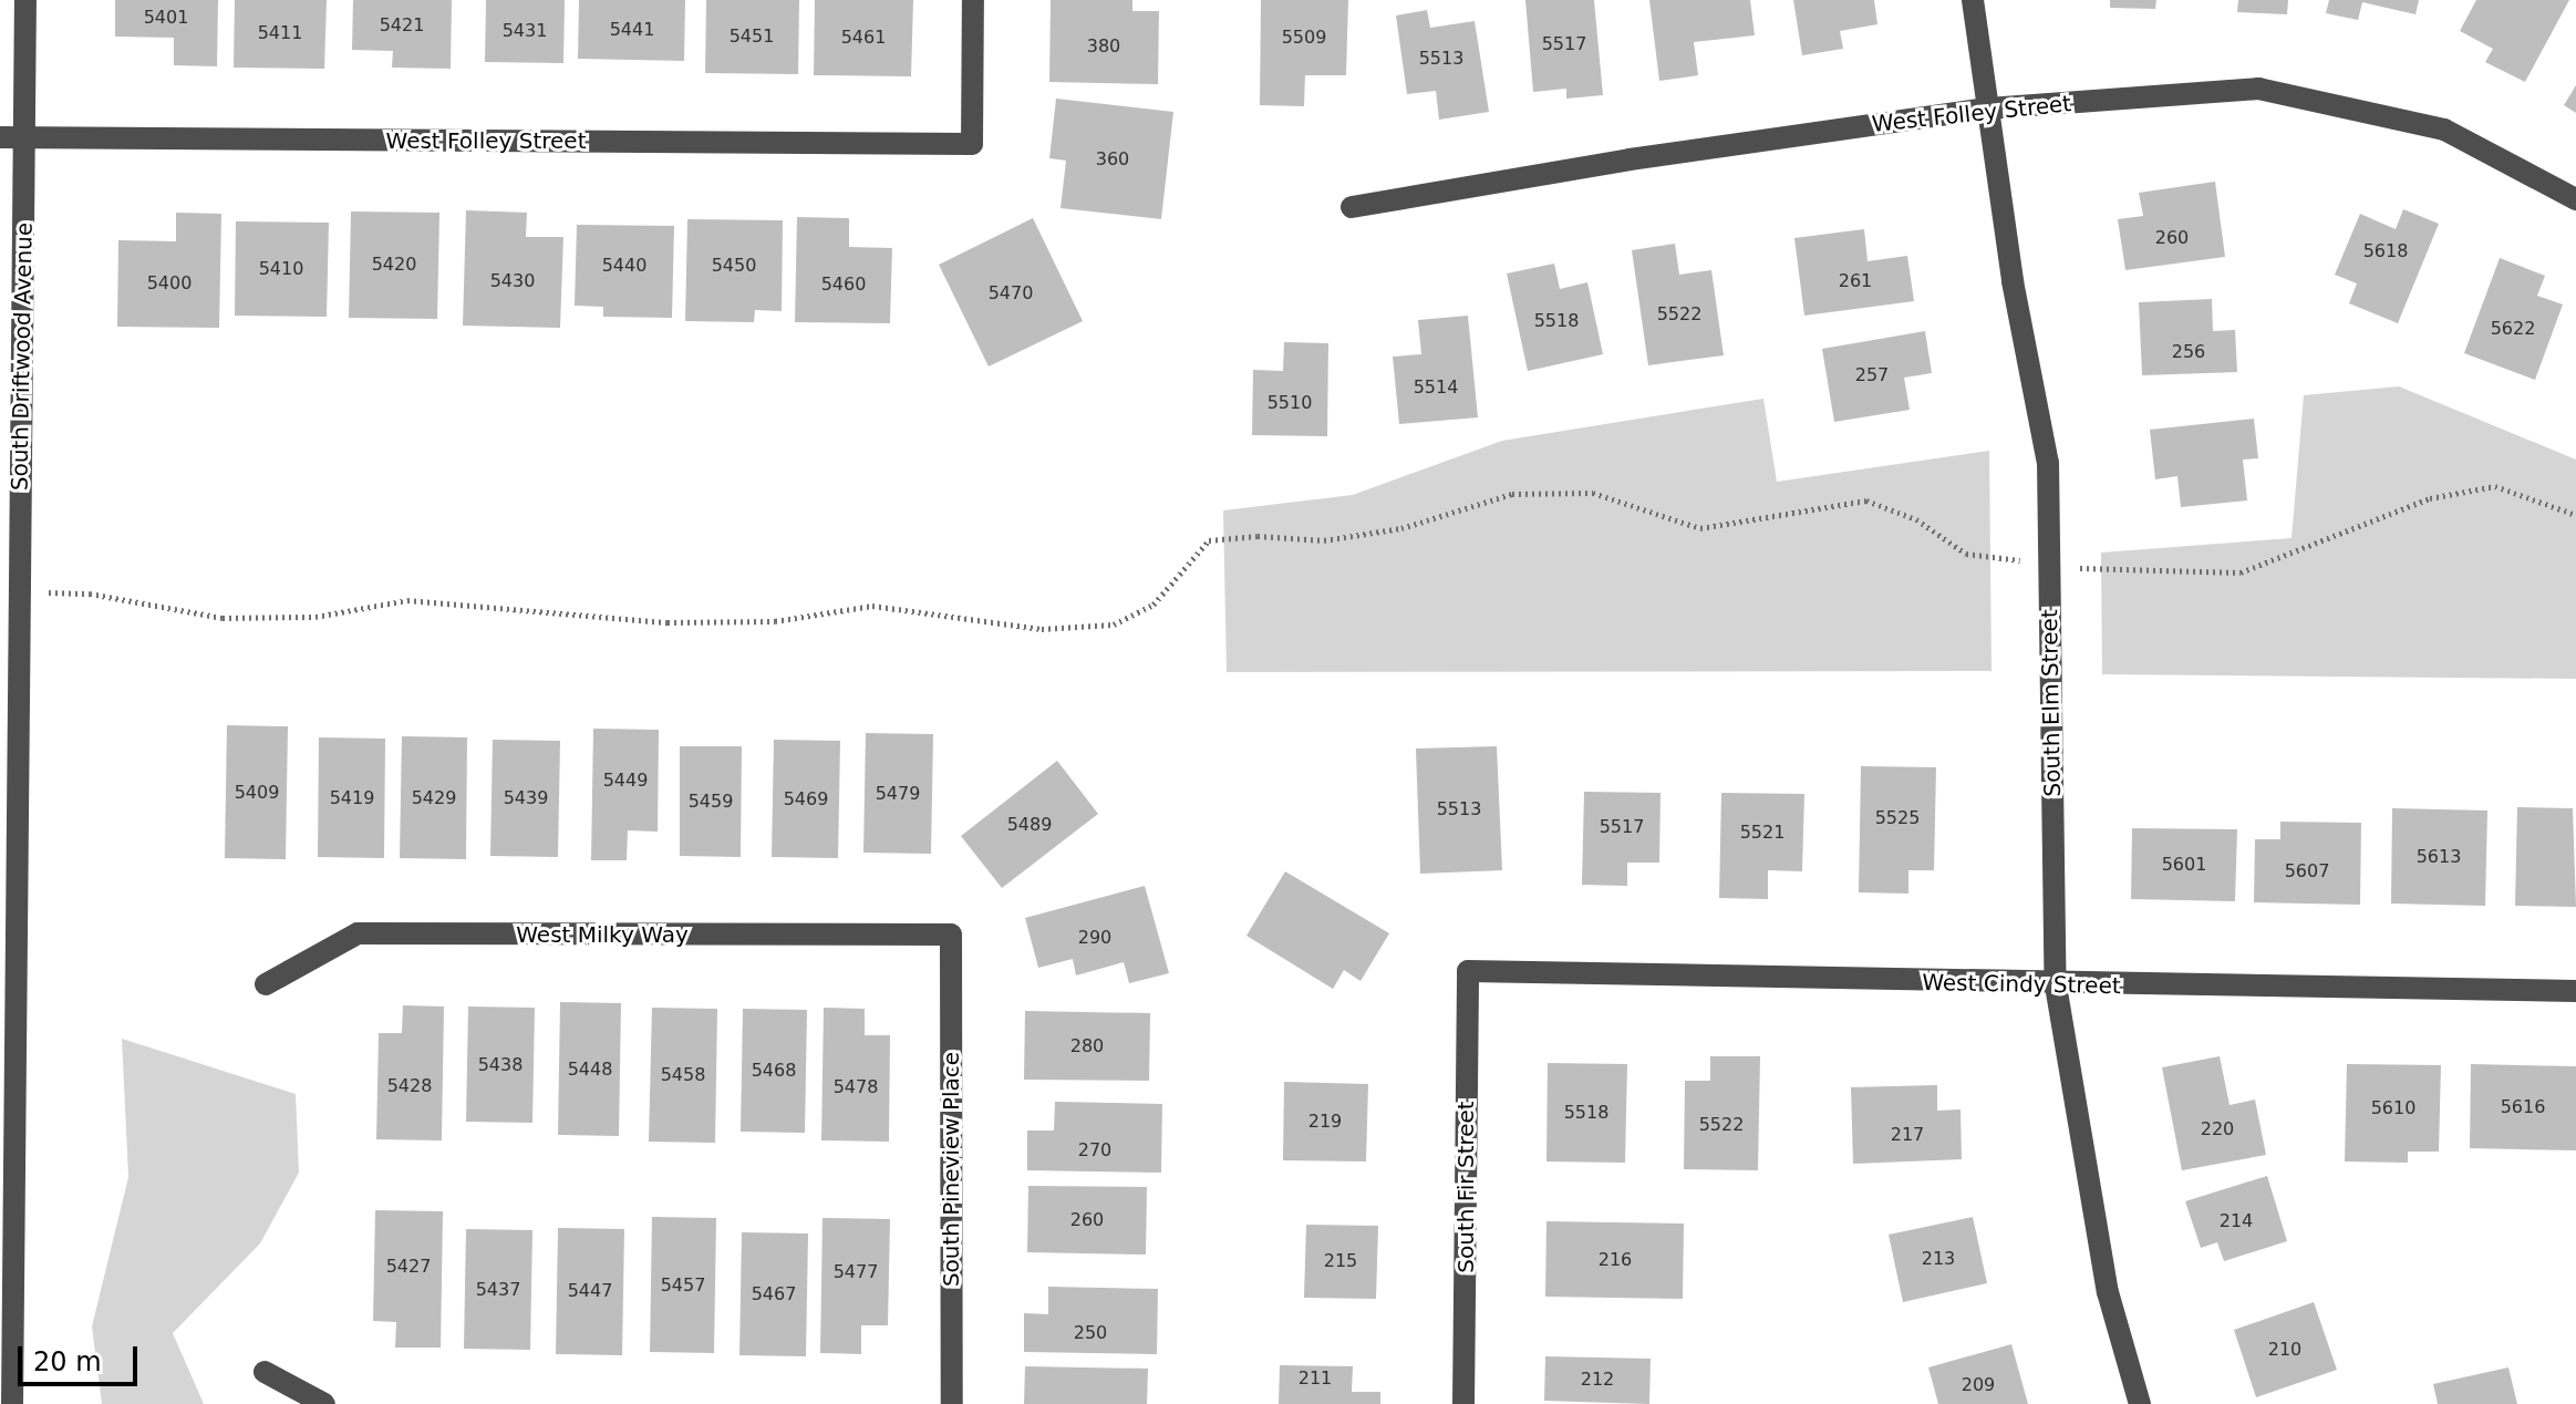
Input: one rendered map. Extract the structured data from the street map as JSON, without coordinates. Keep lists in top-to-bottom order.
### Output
{
  "streets": {
    "street": [
      "West Folley Street",
      "South Driftwood Avenue",
      "South Elm Street",
      "West Milky Way",
      "West Cindy Street",
      "South Pineview Place",
      "South Fir Street"
    ]
  },
  "crossings": [
    ["West Folley Street", "South Driftwood Avenue"],
    ["West Folley Street", "South Elm Street"],
    ["South Elm Street", "West Cindy Street"],
    ["West Milky Way", "South Pineview Place"],
    ["West Cindy Street", "South Fir Street"]
  ],
  "house_numbers": [
    "5401",
    "5421",
    "5441",
    "5431",
    "5411",
    "5451",
    "5461",
    "5509",
    "5517",
    "380",
    "5513",
    "360",
    "260",
    "5618",
    "5420",
    "5440",
    "5450",
    "5410",
    "5430",
    "261",
    "5400",
    "5460",
    "5470",
    "5522",
    "5518",
    "5622",
    "256",
    "257",
    "5514",
    "5510",
    "5449",
    "5409",
    "5479",
    "5419",
    "5429",
    "5439",
    "5469",
    "5459",
    "5513",
    "5525",
    "5489",
    "5517",
    "5521",
    "5613",
    "5601",
    "5607",
    "290",
    "280",
    "5438",
    "5448",
    "5468",
    "5458",
    "5428",
    "5478",
    "5616",
    "5610",
    "5518",
    "219",
    "5522",
    "220",
    "217",
    "270",
    "260",
    "214",
    "213",
    "216",
    "215",
    "5427",
    "5477",
    "5457",
    "5437",
    "5447",
    "5467",
    "250",
    "210",
    "211",
    "212",
    "209"
  ],
  "scale_bar": "20 m"
}
